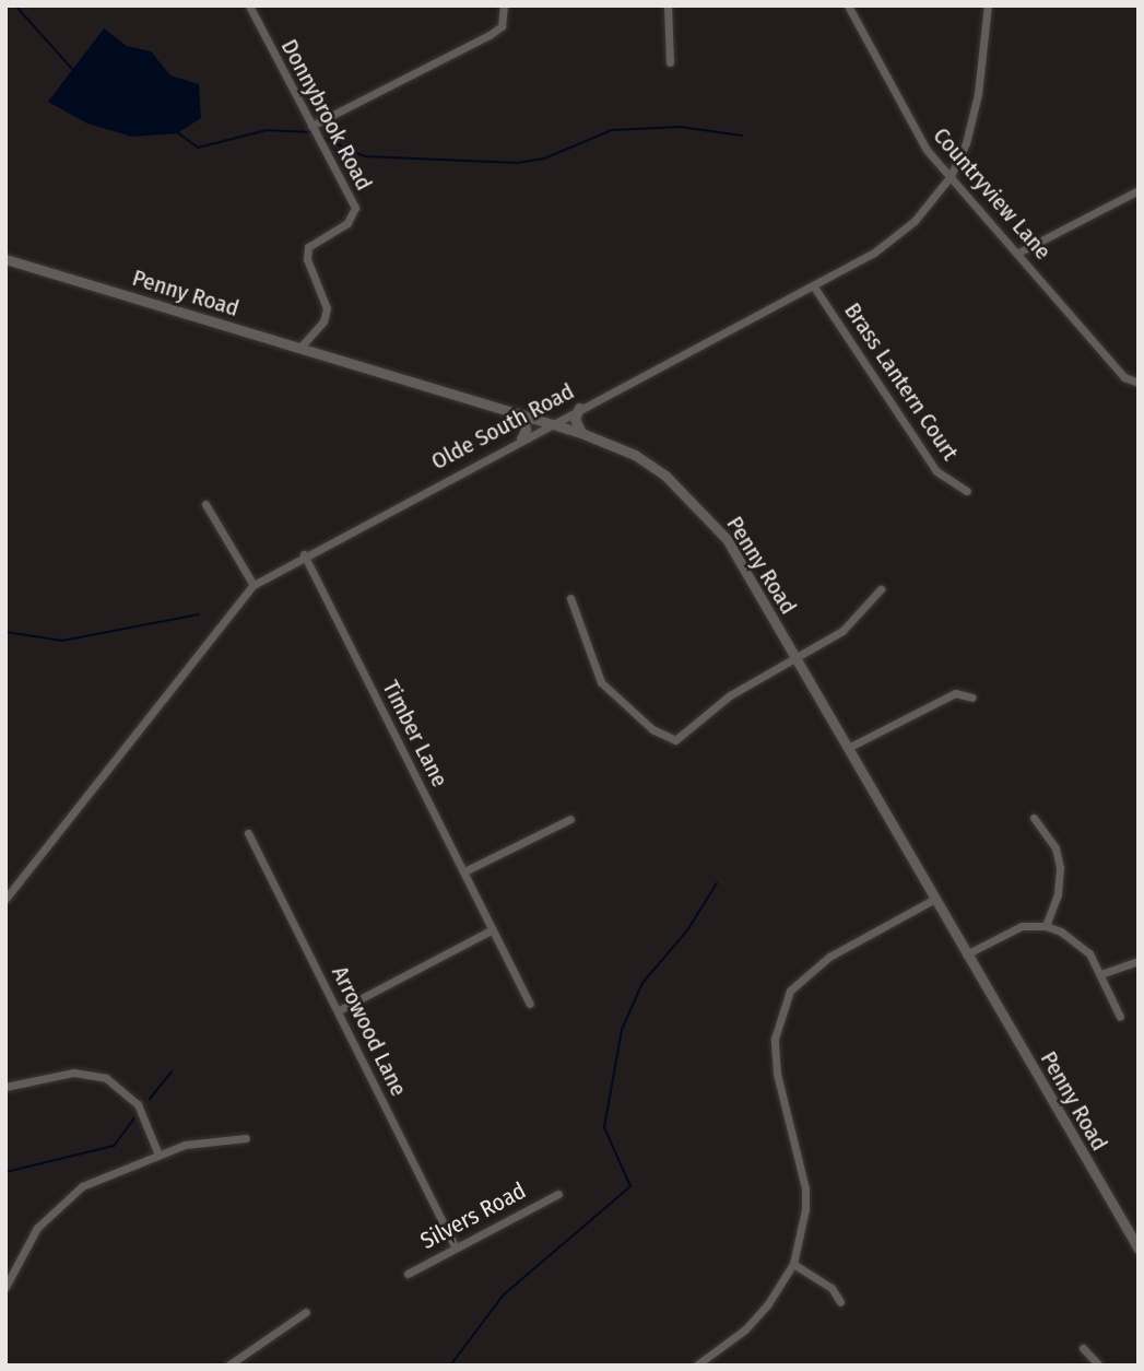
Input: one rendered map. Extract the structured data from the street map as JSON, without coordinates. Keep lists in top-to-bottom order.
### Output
{
  "streets": {
    "street": [
      "Donnybrook Road",
      "Countryview Lane",
      "Penny Road",
      "Brass Lantern Court",
      "Olde South Road",
      "Timber Lane",
      "Arrowood Lane",
      "Silvers Road"
    ]
  },
  "crossings": [
    ["Donnybrook Road", "Penny Road"],
    ["Countryview Lane", "Olde South Road"],
    ["Penny Road", "Olde South Road"],
    ["Brass Lantern Court", "Olde South Road"],
    ["Olde South Road", "Timber Lane"],
    ["Arrowood Lane", "Silvers Road"]
  ]
}
